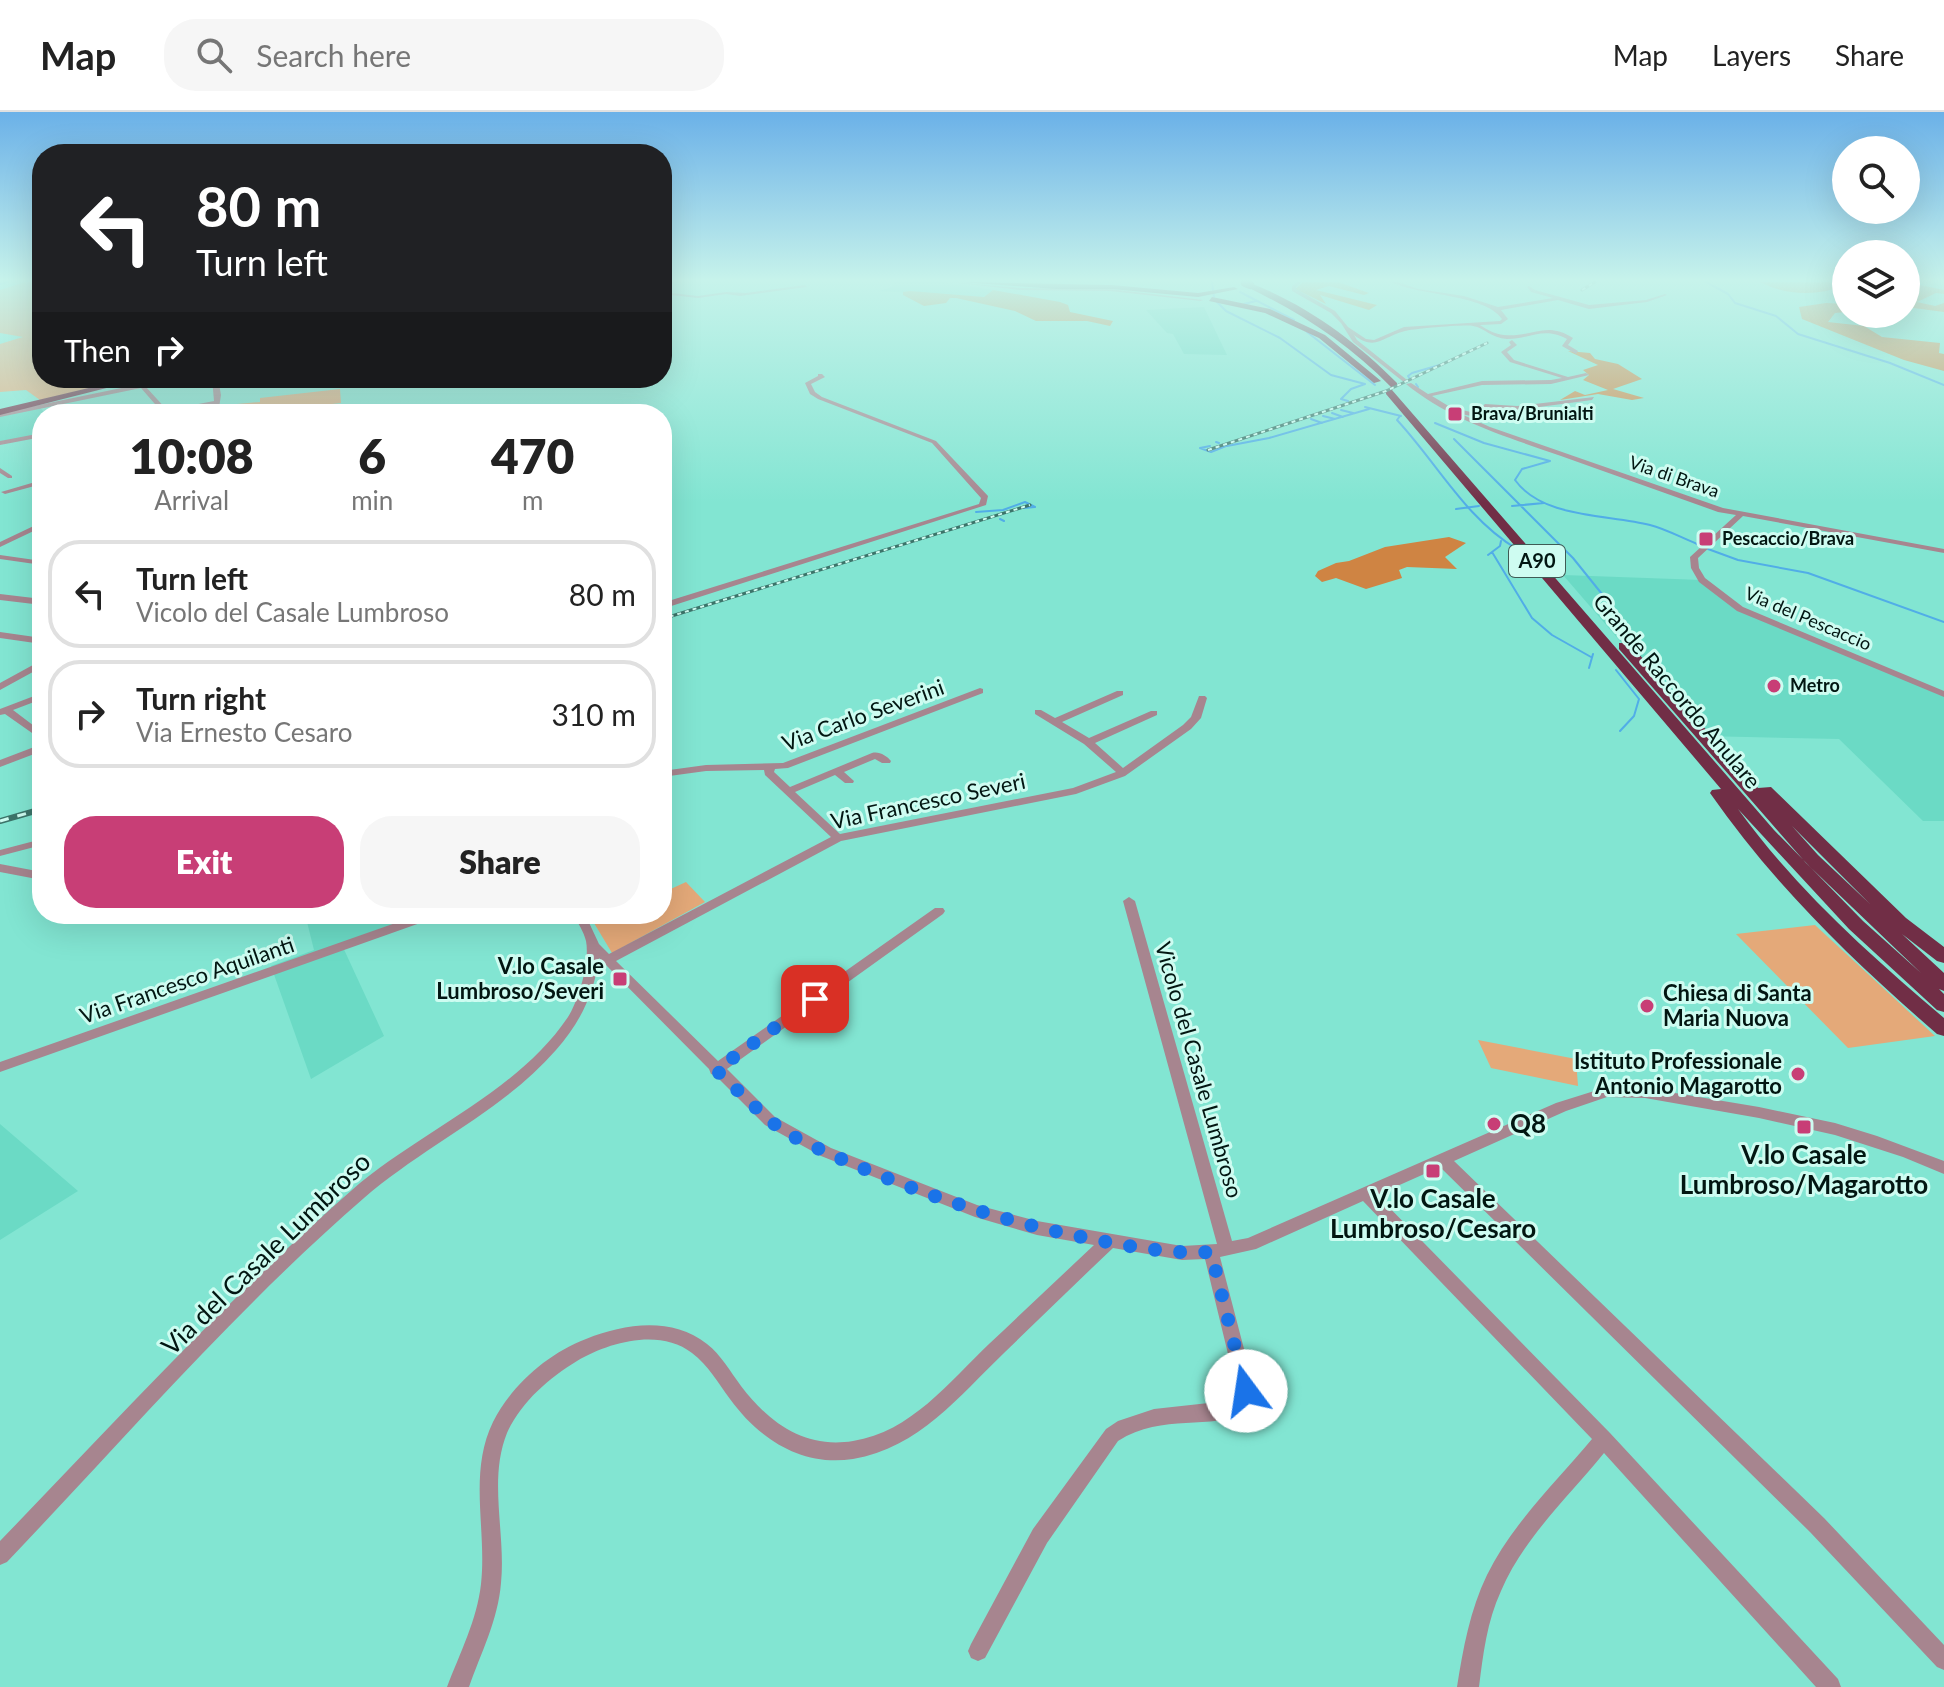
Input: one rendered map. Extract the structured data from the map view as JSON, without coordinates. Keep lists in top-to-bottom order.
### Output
{
  "streets": {
    "highway": ["A90", "Grande Raccordo Anulare"],
    "street": [
      "Via di Brava",
      "Via del Pescaccio",
      "Via Carlo Severini",
      "Via Francesco Severi",
      "Via Francesco Aquilanti",
      "Vicolo del Casale Lumbroso",
      "Via del Casale Lumbroso"
    ]
  },
  "crossings": [
    ["Via di Brava", "Via del Pescaccio"],
    ["Via di Brava", "Grande Raccordo Anulare"]
  ],
  "places": {
    "transit": [
      "Brava/Brunialti",
      "Pescaccio/Brava",
      "V.lo Casale Lumbroso/Severi",
      "V.lo Casale Lumbroso/Magarotto",
      "V.lo Casale Lumbroso/Cesaro"
    ],
    "other": [
      "Metro",
      "Chiesa di Santa Maria Nuova",
      "Istituto Professionale Antonio Magarotto",
      "Q8"
    ]
  },
  "page": {
    "header": "Map",
    "search": "Search here",
    "nav": ["Map", "Layers", "Share"],
    "turn": ["80 m", "Turn left"],
    "then": "Then",
    "eta": [
      "10:08",
      "Arrival",
      "6",
      "min",
      "470",
      "m"
    ],
    "list": [
      {
        "name": "Turn left",
        "note": "Vicolo del Casale Lumbroso",
        "value": "80 m"
      },
      {
        "name": "Turn right",
        "note": "Via Ernesto Cesaro",
        "value": "310 m"
      }
    ],
    "buttons": ["Exit", "Share"]
  }
}
